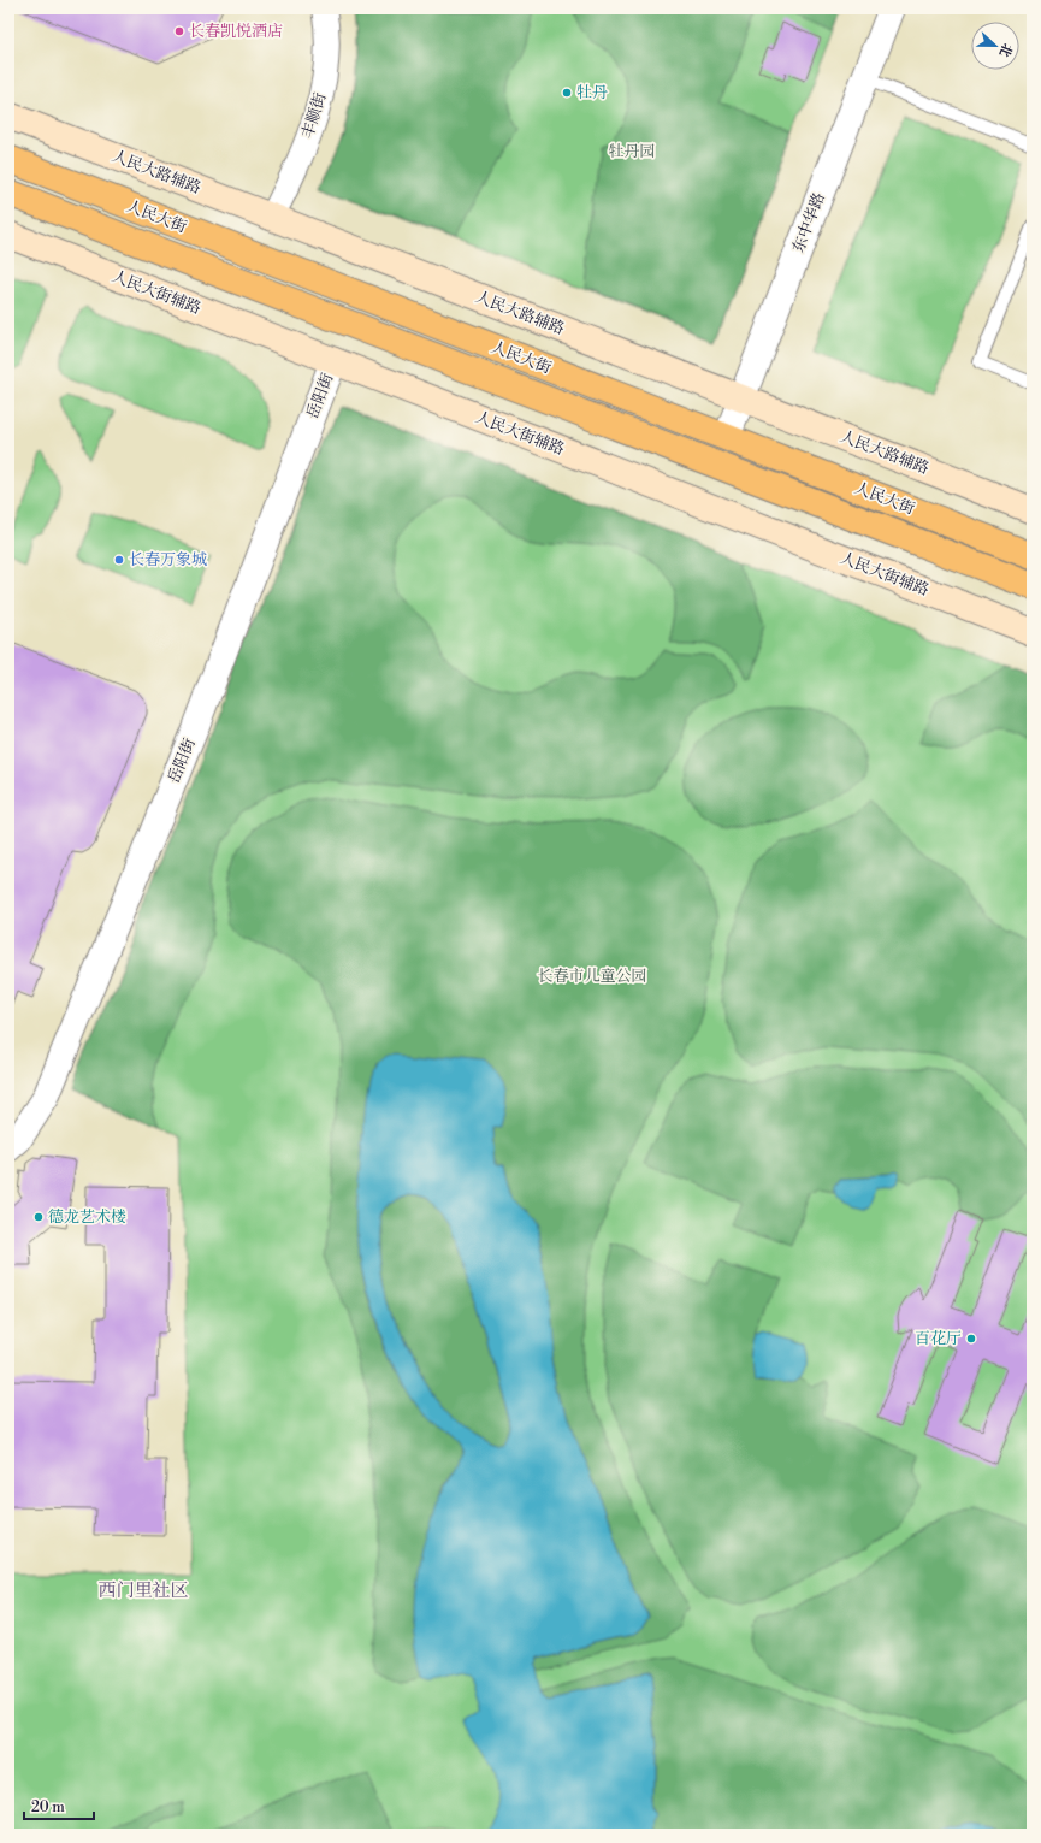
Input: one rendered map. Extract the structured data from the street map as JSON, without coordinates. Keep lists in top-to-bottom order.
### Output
{
  "streets": {
    "main road": ["人民大路辅路", "人民大街", "人民大街辅路"],
    "street": ["丰顺街", "东中华路", "岳阳街"]
  },
  "crossings": [
    ["丰顺街", "人民大路辅路"],
    ["人民大路辅路", "东中华路"],
    ["人民大街", "东中华路"],
    ["人民大街辅路", "岳阳街"]
  ],
  "districts": ["西门里社区"],
  "parks": ["牡丹园", "长春市儿童公园"],
  "places": [
    "长春凯悦酒店",
    "牡丹",
    "长春万象城",
    "德龙艺术楼",
    "百花厅"
  ],
  "scale_bar": "20 m",
  "north": "right"
}
